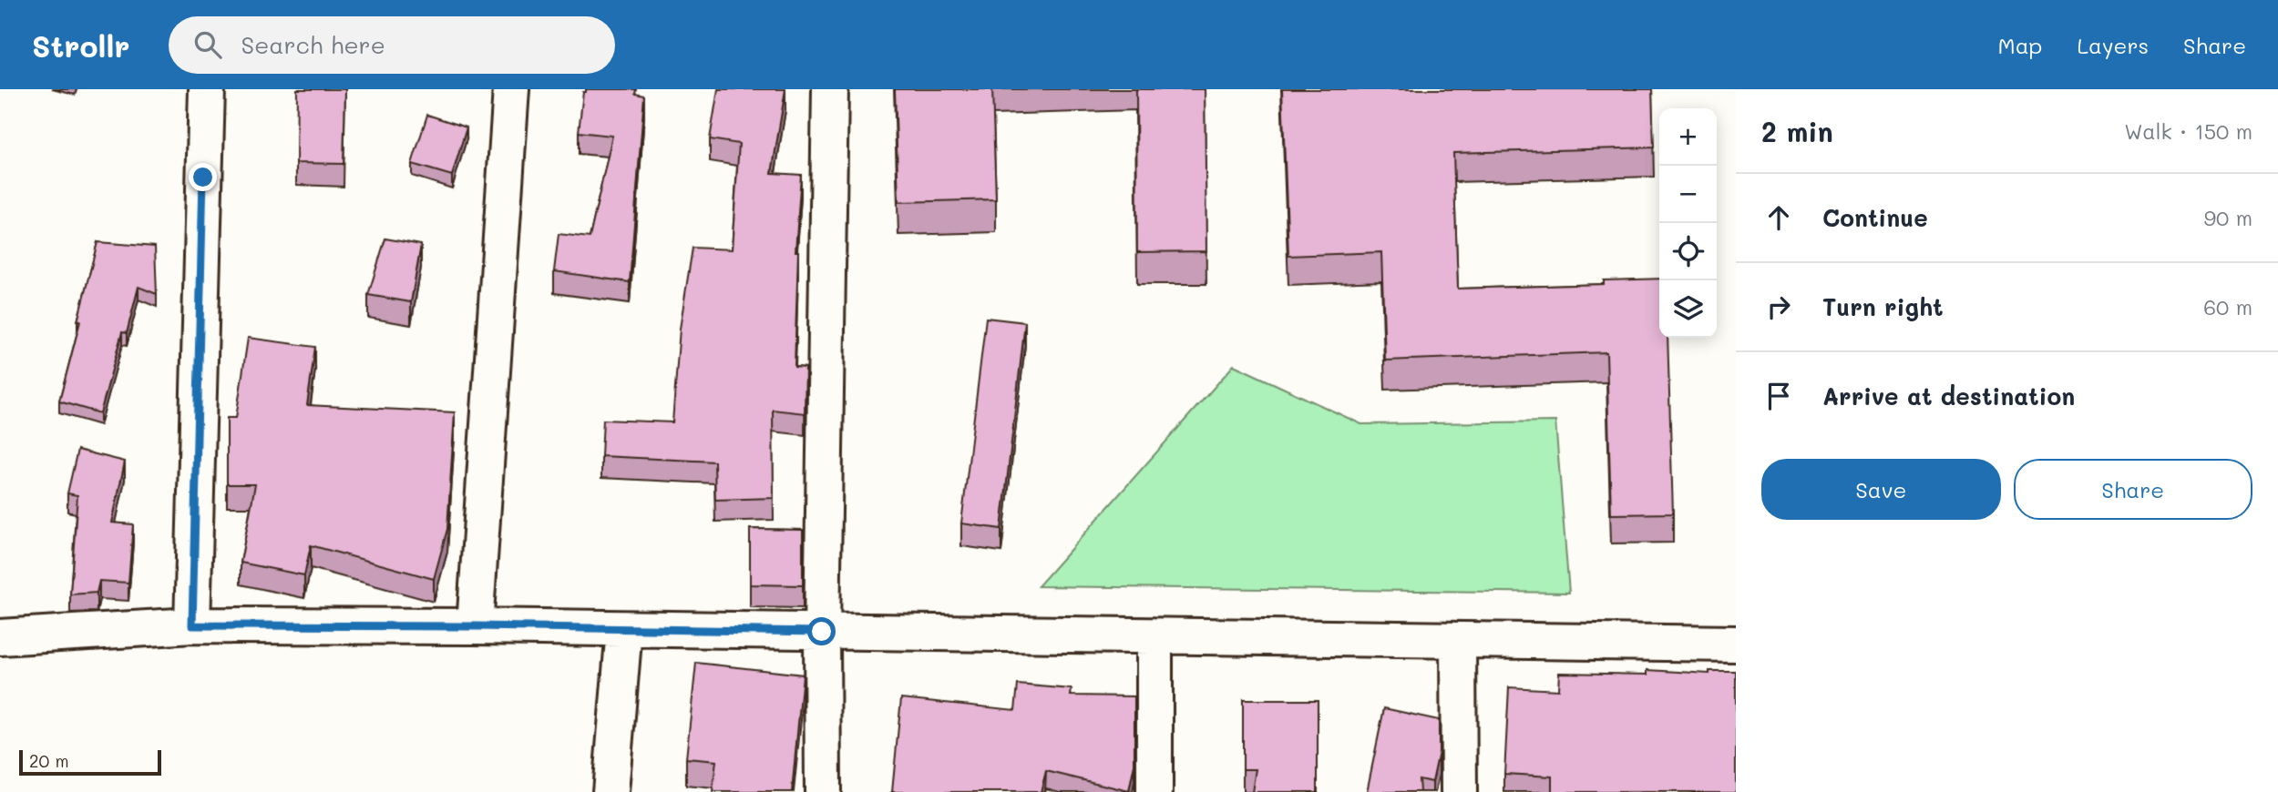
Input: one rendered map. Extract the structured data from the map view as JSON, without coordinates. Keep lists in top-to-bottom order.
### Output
{
  "scale_bar": "20 m",
  "page": {
    "header": "Strollr",
    "search": "Search here",
    "nav": ["Map", "Layers", "Share"],
    "heading": ["2 min", "Walk · 150 m"],
    "map_buttons": ["+", "−"],
    "list": [
      ["Continue", "90 m"],
      ["Turn right", "60 m"],
      "Arrive at destination"
    ],
    "buttons": ["Save", "Share"],
    "scale": "20 m"
  }
}
